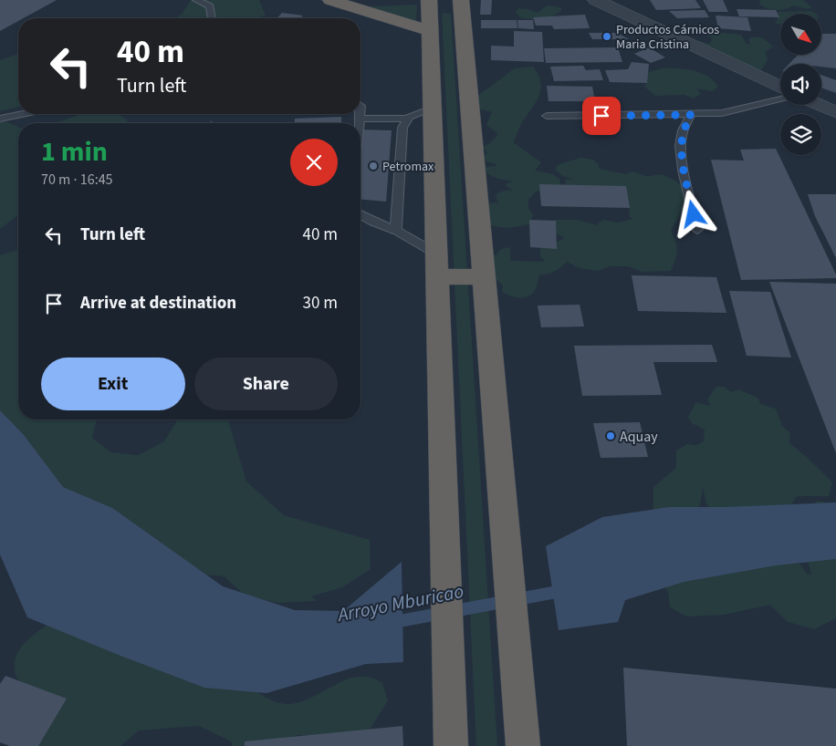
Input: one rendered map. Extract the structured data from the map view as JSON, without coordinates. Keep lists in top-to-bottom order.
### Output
{
  "water": ["Arroyo Mburicao"],
  "places": ["Productos Cárnicos Maria Cristina", "Petromax", "Aquay"],
  "north": "bottom right",
  "page": {
    "turn": ["40 m", "Turn left"],
    "heading": ["1 min", "70 m · 16:45"],
    "list": [
      {
        "name": "Turn left",
        "value": "40 m"
      },
      {
        "name": "Arrive at destination",
        "value": "30 m"
      }
    ],
    "buttons": ["Exit", "Share"]
  }
}
